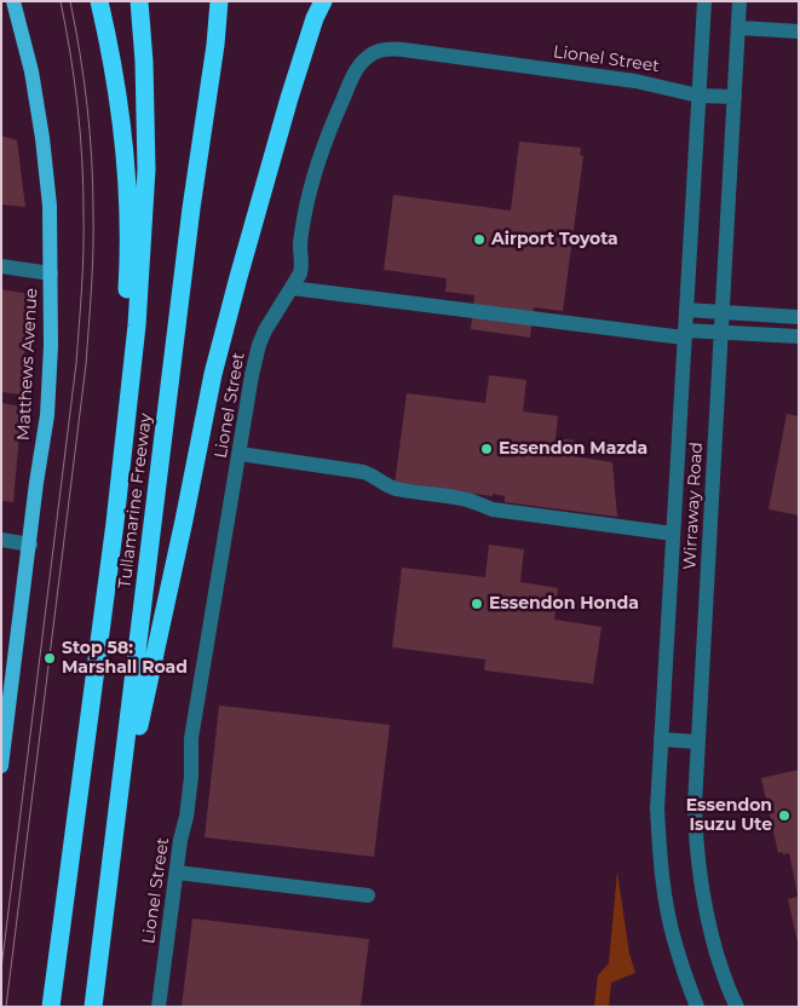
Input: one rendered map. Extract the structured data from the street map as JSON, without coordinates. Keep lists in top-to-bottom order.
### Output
{
  "streets": {
    "highway": ["Tullamarine Freeway"],
    "main road": ["Matthews Avenue"],
    "street": ["Lionel Street", "Wirraway Road"]
  },
  "crossings": [
    ["Lionel Street", "Wirraway Road"]
  ],
  "places": [
    "Airport Toyota",
    "Essendon Mazda",
    "Essendon Honda",
    "Stop 58: Marshall Road",
    "Essendon Isuzu Ute"
  ]
}
